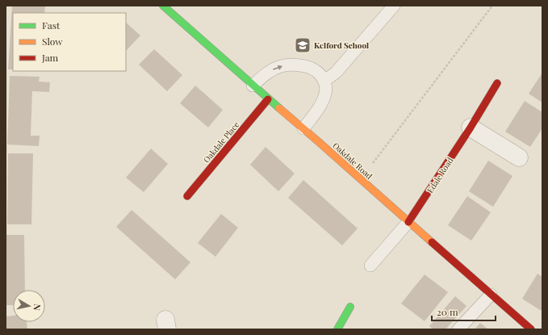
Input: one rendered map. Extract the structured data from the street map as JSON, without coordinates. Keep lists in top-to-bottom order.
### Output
{
  "streets": {
    "street": ["Oakdale Place", "Oakdale Road", "Edale Road"]
  },
  "crossings": [
    ["Oakdale Place", "Oakdale Road"],
    ["Oakdale Road", "Edale Road"]
  ],
  "places": {
    "school or university": ["Kelford School"]
  },
  "legend": ["Fast", "Slow", "Jam"],
  "scale_bar": "20 m",
  "north": "right"
}
